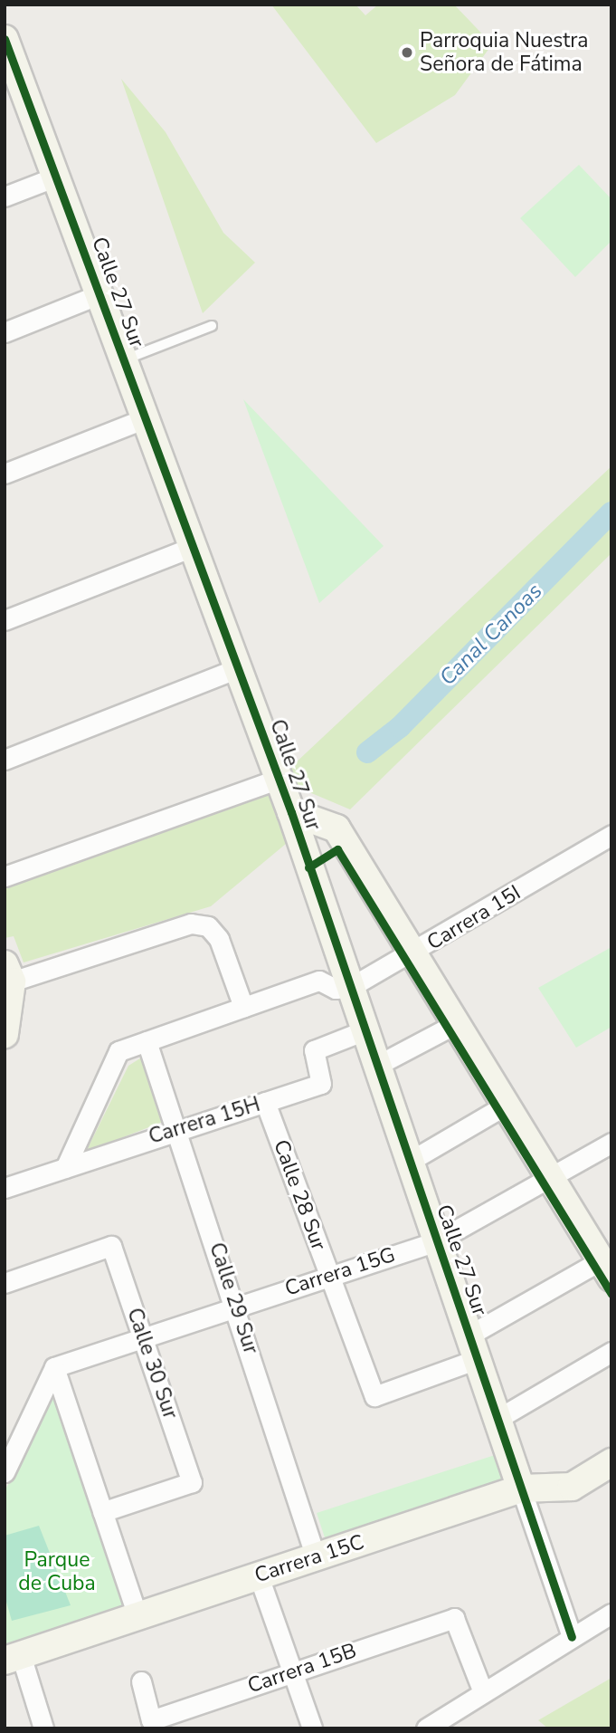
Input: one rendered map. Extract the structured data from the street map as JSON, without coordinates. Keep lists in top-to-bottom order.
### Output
{
  "streets": {
    "street": [
      "Calle 27 Sur",
      "Carrera 15I",
      "Carrera 15H",
      "Calle 28 Sur",
      "Carrera 15G",
      "Calle 29 Sur",
      "Calle 30 Sur",
      "Carrera 15C",
      "Carrera 15B"
    ]
  },
  "crossings": [
    ["Calle 27 Sur", "Carrera 15I"],
    ["Calle 27 Sur", "Carrera 15H"],
    ["Calle 27 Sur", "Calle 28 Sur"],
    ["Calle 27 Sur", "Carrera 15G"],
    ["Calle 27 Sur", "Carrera 15C"],
    ["Carrera 15H", "Calle 28 Sur"],
    ["Carrera 15H", "Calle 29 Sur"],
    ["Calle 28 Sur", "Carrera 15G"],
    ["Carrera 15G", "Calle 29 Sur"],
    ["Carrera 15G", "Calle 30 Sur"],
    ["Calle 29 Sur", "Carrera 15C"]
  ],
  "water": ["Canal Canoas"],
  "parks": ["Parque de Cuba"],
  "places": ["Parroquia Nuestra Señora de Fátima"]
}
